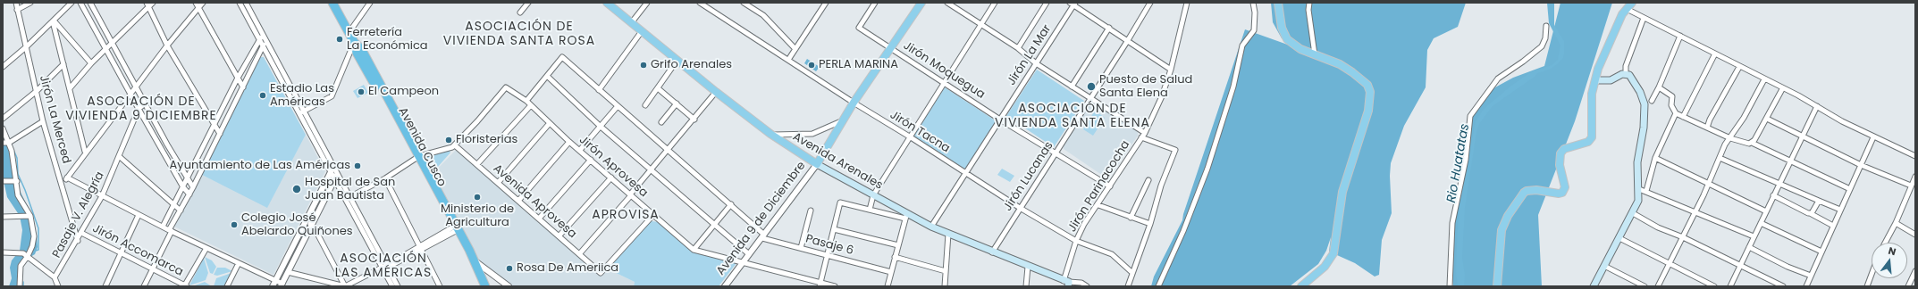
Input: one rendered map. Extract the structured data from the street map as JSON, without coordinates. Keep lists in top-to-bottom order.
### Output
{
  "streets": {
    "highway": ["Avenida Cusco"],
    "main road": ["Avenida Arenales", "Avenida 9 de Diciembre"],
    "street": [
      "Jirón La Mar",
      "Jirón Moquegua",
      "Jirón La Merced",
      "Jirón Tacna",
      "Jirón Aprovesa",
      "Jirón Lucanas",
      "Jirón Parinacocha",
      "Avenida Aprovesa",
      "Pasaje V. Alegría",
      "Pasaje 6",
      "Jirón Accomarca"
    ]
  },
  "crossings": [
    ["Jirón La Mar", "Jirón Moquegua"],
    ["Jirón La Mar", "Jirón Tacna"],
    ["Jirón La Mar", "Avenida Arenales"],
    ["Jirón Moquegua", "Jirón Lucanas"],
    ["Jirón Moquegua", "Jirón Parinacocha"],
    ["Jirón Moquegua", "Avenida 9 de Diciembre"],
    ["Jirón La Merced", "Pasaje V. Alegría"],
    ["Jirón Tacna", "Jirón Lucanas"],
    ["Jirón Tacna", "Jirón Parinacocha"],
    ["Jirón Tacna", "Avenida 9 de Diciembre"],
    ["Avenida Arenales", "Jirón Lucanas"],
    ["Avenida Arenales", "Jirón Parinacocha"],
    ["Avenida Arenales", "Avenida 9 de Diciembre"],
    ["Jirón Aprovesa", "Avenida Aprovesa"],
    ["Jirón Aprovesa", "Avenida 9 de Diciembre"],
    ["Pasaje V. Alegría", "Jirón Accomarca"],
    ["Avenida 9 de Diciembre", "Pasaje 6"]
  ],
  "districts": [
    "ASOCIACIÓN DE VIVIENDA SANTA ROSA",
    "ASOCIACIÓN DE VIVIENDA 9 DICIEMBRE",
    "ASOCIACIÓN DE VIVIENDA SANTA ELENA",
    "APROVISA",
    "ASOCIACIÓN LAS AMÉRICAS"
  ],
  "water": ["Rio Huatatas"],
  "places": [
    "Ferretería La Económica",
    "Grifo Arenales",
    "PERLA MARINA",
    "Puesto de Salud Santa Elena",
    "El Campeon",
    "Estadio Las Américas",
    "Floristerias",
    "Ayuntamiento de Las Américas",
    "Hospital de San Juan Bautista",
    "Ministerio de Agricultura",
    "Colegio José Abelardo Quiñones",
    "Rosa De Ameriica"
  ],
  "north": "top"
}
